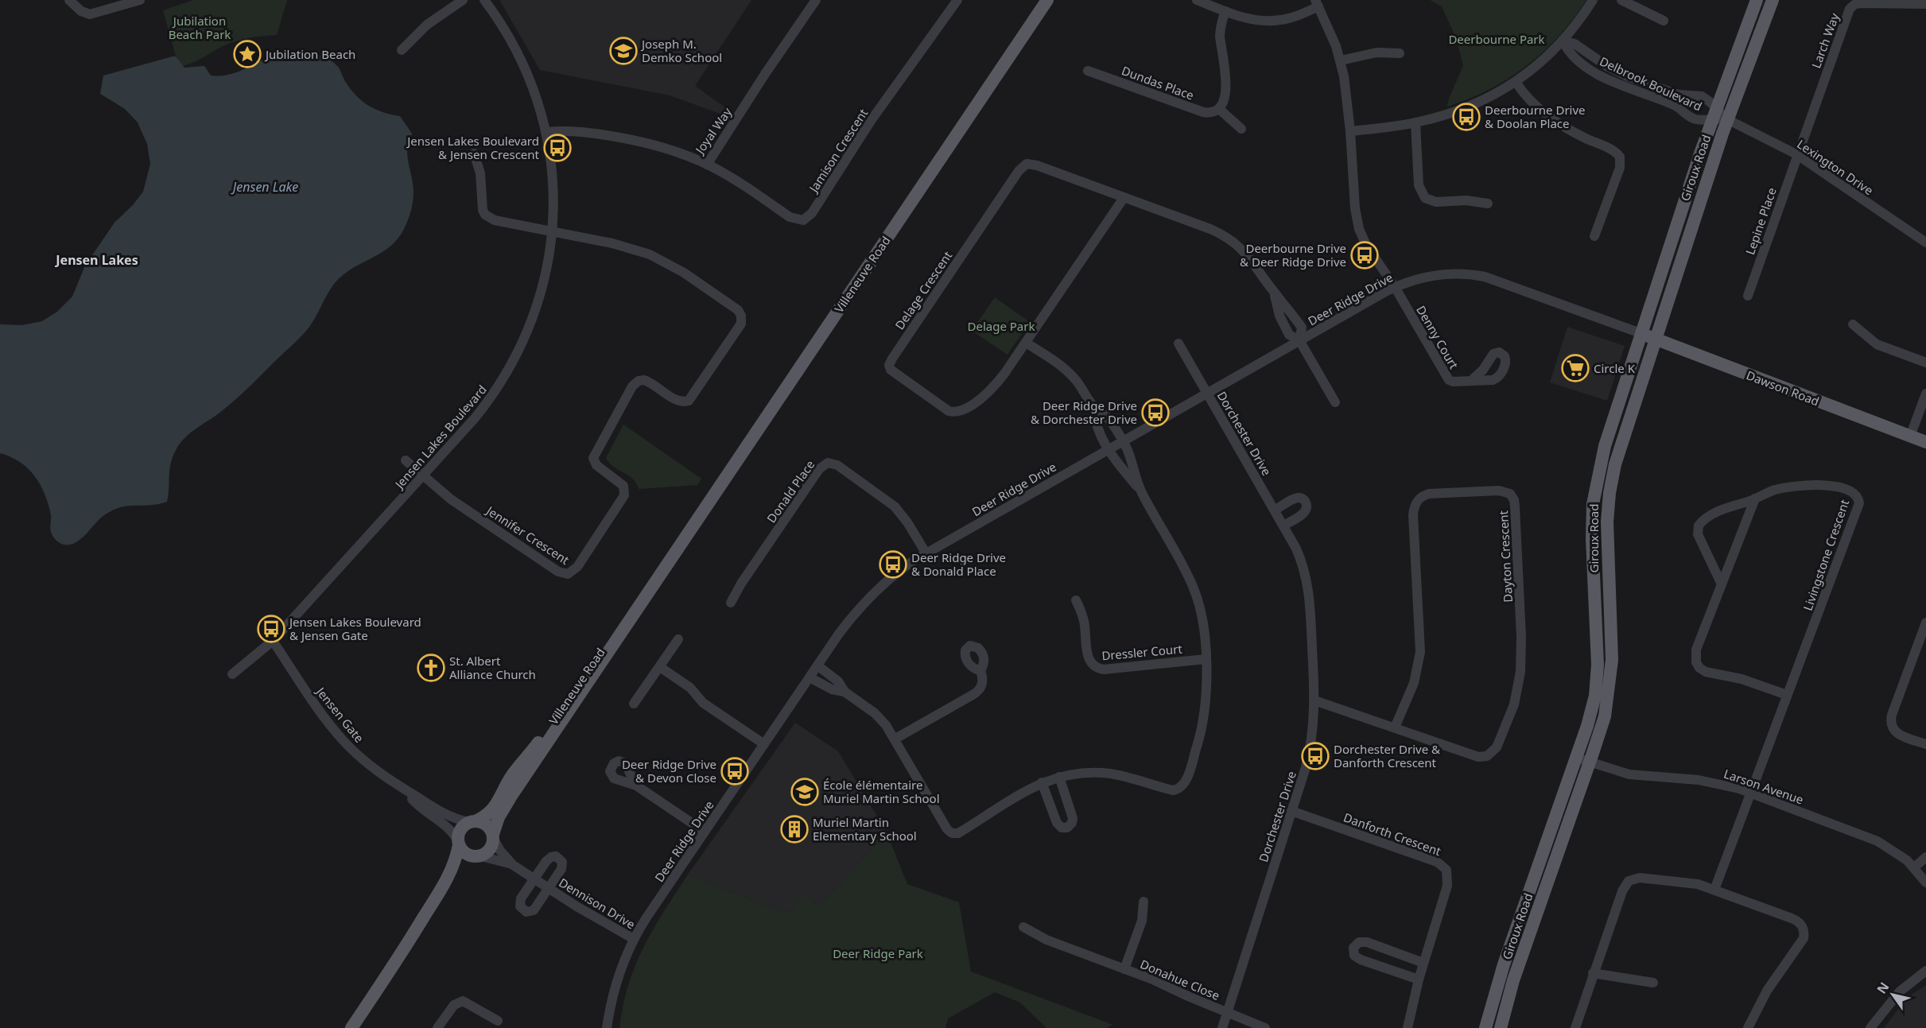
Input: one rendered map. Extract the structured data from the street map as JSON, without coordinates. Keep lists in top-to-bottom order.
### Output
{
  "streets": {
    "main road": ["Giroux Road", "Villeneuve Road", "Dawson Road"],
    "street": [
      "Larch Way",
      "Dundas Place",
      "Delbrook Boulevard",
      "Joyal Way",
      "Jamison Crescent",
      "Lexington Drive",
      "Lepine Place",
      "Delage Crescent",
      "Deer Ridge Drive",
      "Denny Court",
      "Dorchester Drive",
      "Jensen Lakes Boulevard",
      "Donald Place",
      "Jennifer Crescent",
      "Livingstone Crescent",
      "Dayton Crescent",
      "Dressler Court",
      "Jensen Gate",
      "Larson Avenue",
      "Danforth Crescent",
      "Dennison Drive",
      "Donahue Close"
    ]
  },
  "crossings": [
    ["Larch Way", "Lexington Drive"],
    ["Larch Way", "Lepine Place"],
    ["Delbrook Boulevard", "Lexington Drive"],
    ["Delbrook Boulevard", "Giroux Road"],
    ["Joyal Way", "Jamison Crescent"],
    ["Joyal Way", "Jensen Lakes Boulevard"],
    ["Lexington Drive", "Giroux Road"],
    ["Lexington Drive", "Lepine Place"],
    ["Giroux Road", "Deer Ridge Drive"],
    ["Giroux Road", "Dawson Road"],
    ["Giroux Road", "Larson Avenue"],
    ["Villeneuve Road", "Jensen Gate"],
    ["Villeneuve Road", "Dennison Drive"],
    ["Delage Crescent", "Deer Ridge Drive"],
    ["Deer Ridge Drive", "Denny Court"],
    ["Deer Ridge Drive", "Dawson Road"],
    ["Deer Ridge Drive", "Dorchester Drive"],
    ["Deer Ridge Drive", "Donald Place"],
    ["Deer Ridge Drive", "Dennison Drive"],
    ["Dorchester Drive", "Dayton Crescent"],
    ["Dorchester Drive", "Danforth Crescent"],
    ["Dorchester Drive", "Donahue Close"],
    ["Jensen Lakes Boulevard", "Jennifer Crescent"],
    ["Jensen Lakes Boulevard", "Jensen Gate"],
    ["Livingstone Crescent", "Larson Avenue"],
    ["Jensen Gate", "Dennison Drive"]
  ],
  "districts": ["Jensen Lakes"],
  "water": ["Jensen Lake"],
  "parks": [
    "Jubilation Beach Park",
    "Deerbourne Park",
    "Delage Park",
    "Deer Ridge Park"
  ],
  "places": {
    "school or university": ["Joseph M. Demko School", "École élémentaire Muriel Martin School"],
    "place": ["Jubilation Beach"],
    "bus stop": [
      "Deerbourne Drive & Doolan Place",
      "Jensen Lakes Boulevard & Jensen Crescent",
      "Deerbourne Drive & Deer Ridge Drive",
      "Deer Ridge Drive & Dorchester Drive",
      "Deer Ridge Drive & Donald Place",
      "Jensen Lakes Boulevard & Jensen Gate",
      "Dorchester Drive & Danforth Crescent",
      "Deer Ridge Drive & Devon Close"
    ],
    "supermarket": ["Circle K"],
    "church": ["St. Albert Alliance Church"],
    "building": ["Muriel Martin Elementary School"]
  },
  "north": "top left"
}
